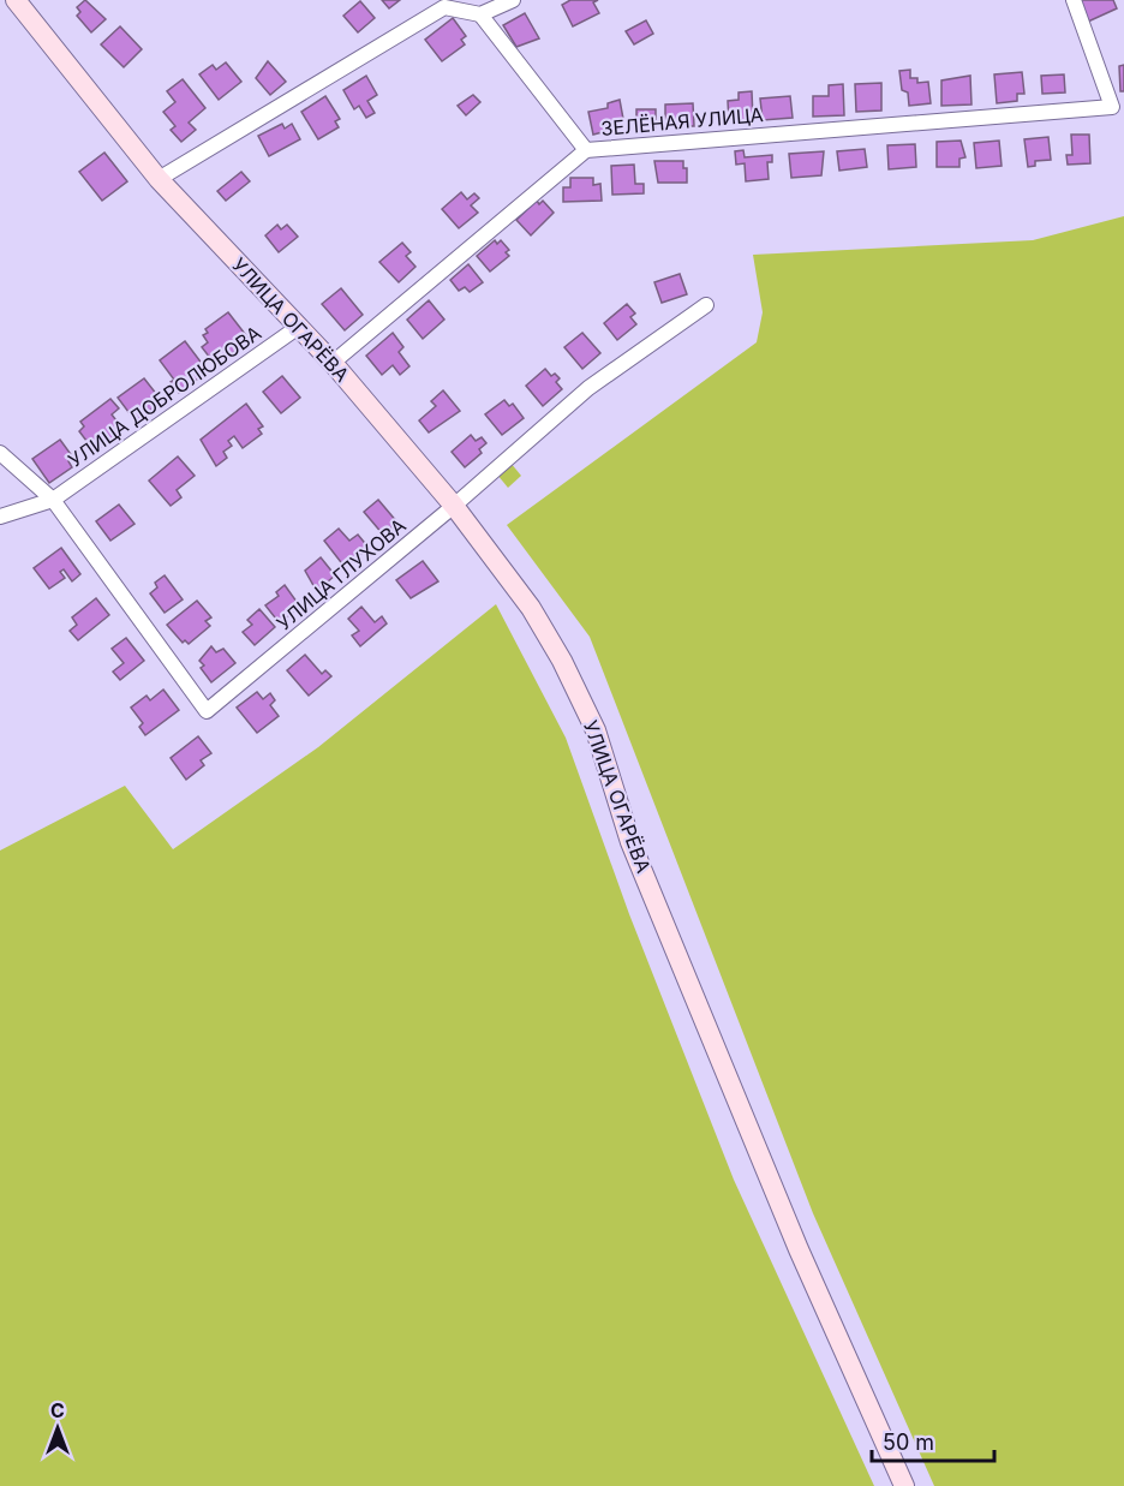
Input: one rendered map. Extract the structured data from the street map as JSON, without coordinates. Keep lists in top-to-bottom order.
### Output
{
  "streets": {
    "main road": ["УЛИЦА ОГАРЁВА"],
    "street": ["ЗЕЛЁНАЯ УЛИЦА", "УЛИЦА ДОБРОЛЮБОВА", "УЛИЦА ГЛУХОВА"]
  },
  "crossings": [
    ["ЗЕЛЁНАЯ УЛИЦА", "УЛИЦА ОГАРЁВА"],
    ["УЛИЦА ОГАРЁВА", "УЛИЦА ДОБРОЛЮБОВА"],
    ["УЛИЦА ОГАРЁВА", "УЛИЦА ГЛУХОВА"],
    ["УЛИЦА ДОБРОЛЮБОВА", "УЛИЦА ГЛУХОВА"]
  ],
  "scale_bar": "50 m",
  "north": "top"
}
